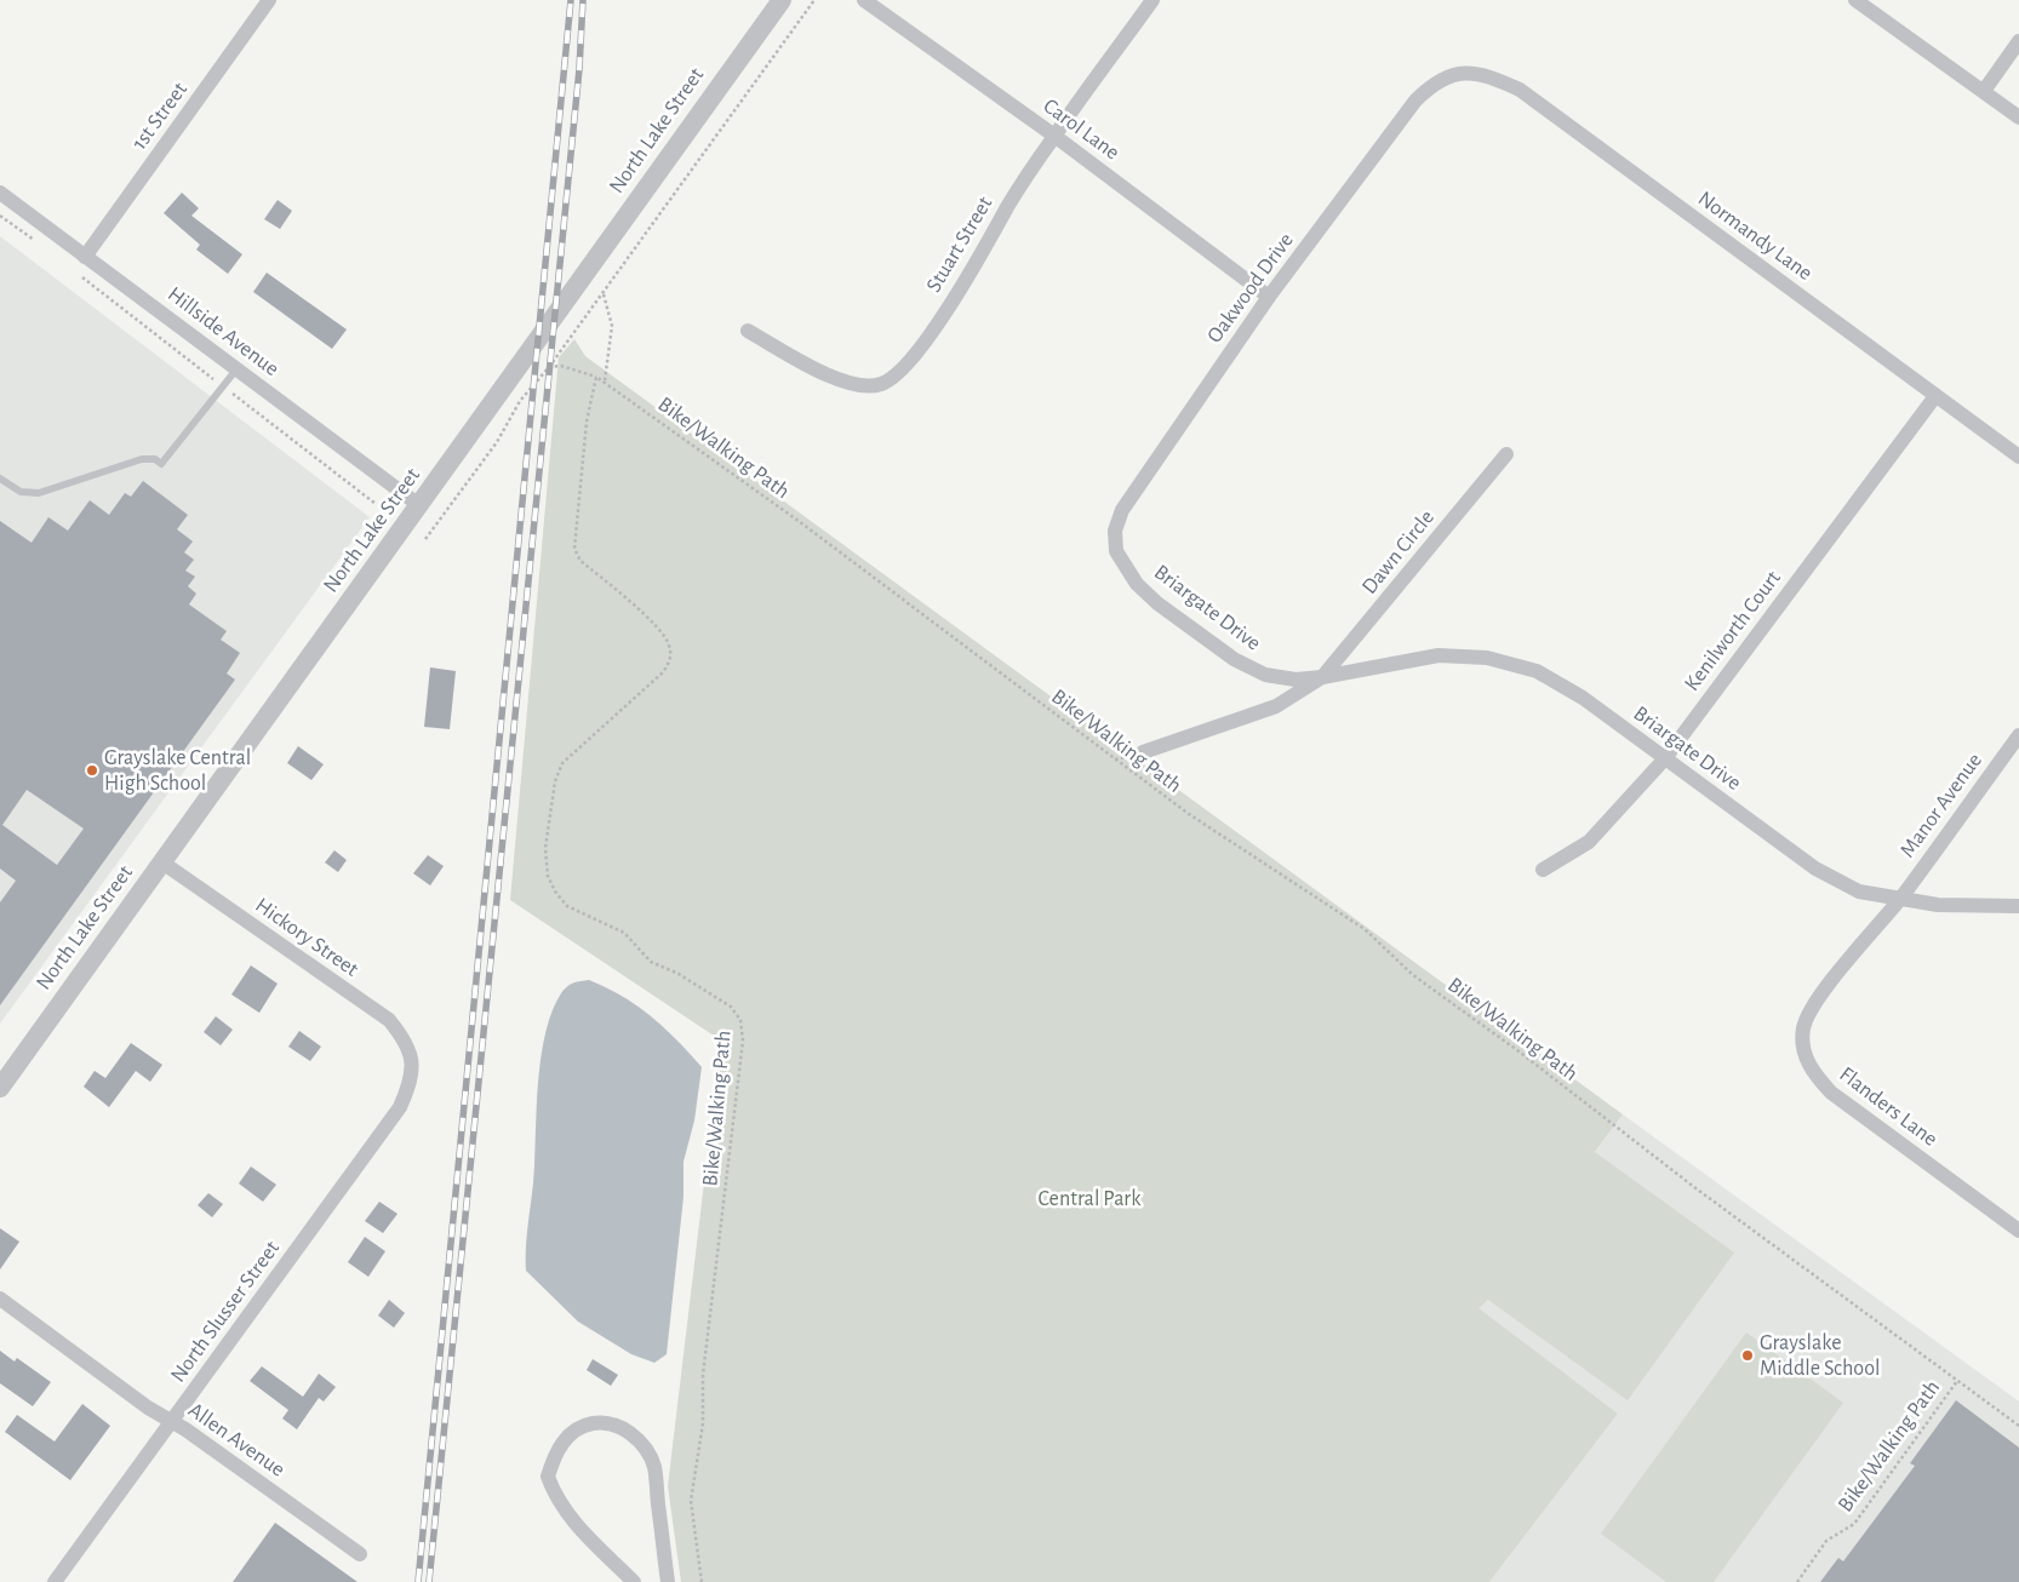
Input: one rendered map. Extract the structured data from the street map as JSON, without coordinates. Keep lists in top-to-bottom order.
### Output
{
  "streets": {
    "street": [
      "1st Street",
      "Carol Lane",
      "North Lake Street",
      "Normandy Lane",
      "Stuart Street",
      "Oakwood Drive",
      "Hillside Avenue",
      "Dawn Circle",
      "Briargate Drive",
      "Kenilworth Court",
      "Manor Avenue",
      "Hickory Street",
      "Flanders Lane",
      "North Slusser Street",
      "Allen Avenue"
    ],
    "path": ["Bike/Walking Path"]
  },
  "crossings": [
    ["1st Street", "Hillside Avenue"],
    ["Carol Lane", "Stuart Street"],
    ["Carol Lane", "Oakwood Drive"],
    ["North Lake Street", "Hillside Avenue"],
    ["North Lake Street", "Hickory Street"],
    ["Normandy Lane", "Oakwood Drive"],
    ["Normandy Lane", "Kenilworth Court"],
    ["Oakwood Drive", "Briargate Drive"],
    ["Dawn Circle", "Briargate Drive"],
    ["Briargate Drive", "Kenilworth Court"],
    ["Briargate Drive", "Manor Avenue"],
    ["Briargate Drive", "Flanders Lane"],
    ["Manor Avenue", "Flanders Lane"],
    ["Hickory Street", "North Slusser Street"],
    ["North Slusser Street", "Allen Avenue"]
  ],
  "parks": ["Central Park"],
  "places": ["Grayslake Central High School", "Grayslake Middle School"]
}
